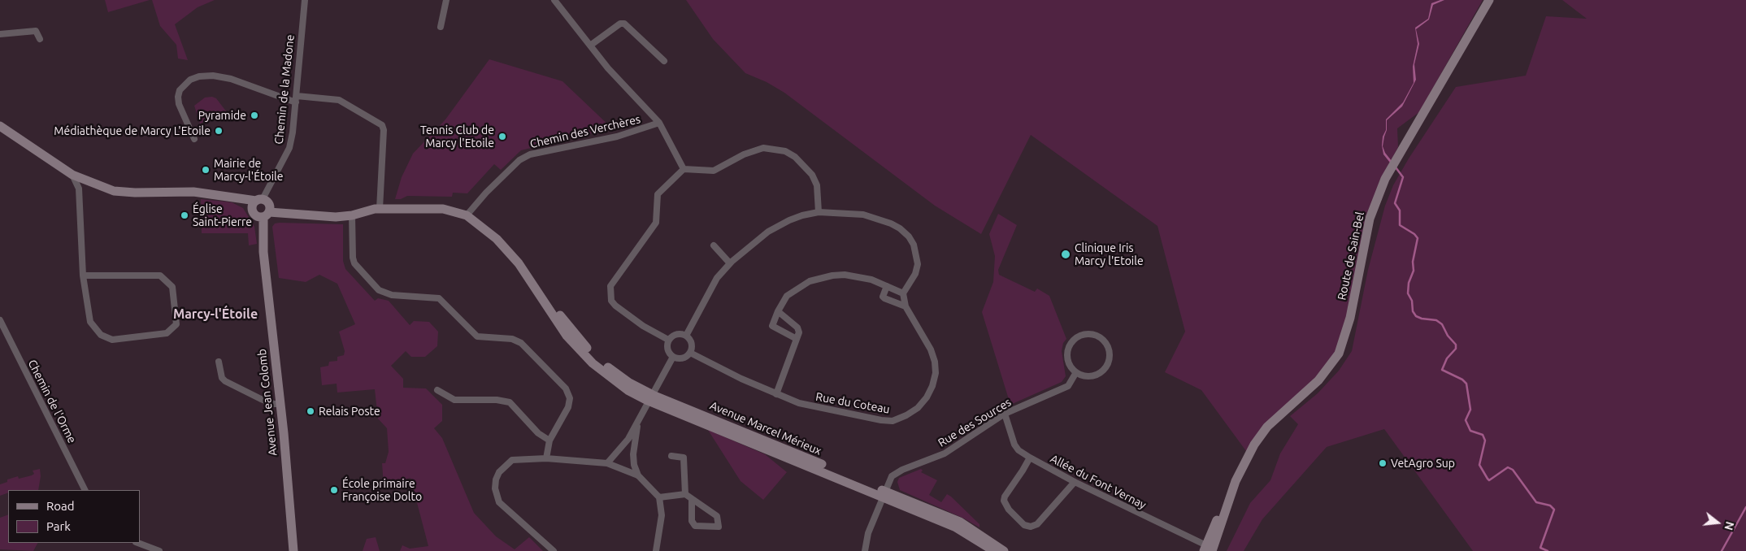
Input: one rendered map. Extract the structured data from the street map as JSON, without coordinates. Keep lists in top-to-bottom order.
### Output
{
  "streets": {
    "main road": ["Route de Sain-Bel", "Avenue Jean Colomb", "Avenue Marcel Mérieux"],
    "street": [
      "Chemin de la Madone",
      "Chemin des Verchères",
      "Chemin de l'Orme",
      "Rue du Coteau",
      "Rue des Sources",
      "Allée du Font Vernay"
    ]
  },
  "crossings": [
    ["Chemin de la Madone", "Avenue Jean Colomb"],
    ["Chemin de la Madone", "Avenue Marcel Mérieux"],
    ["Chemin des Verchères", "Avenue Marcel Mérieux"],
    ["Route de Sain-Bel", "Allée du Font Vernay"],
    ["Avenue Jean Colomb", "Avenue Marcel Mérieux"],
    ["Rue des Sources", "Avenue Marcel Mérieux"],
    ["Rue des Sources", "Allée du Font Vernay"]
  ],
  "districts": ["Marcy-l'Étoile"],
  "places": [
    "Pyramide",
    "Médiathèque de Marcy L'Etoile",
    "Tennis Club de Marcy l'Etoile",
    "Mairie de Marcy-l'Étoile",
    "Église Saint-Pierre",
    "Clinique Iris Marcy l'Etoile",
    "Relais Poste",
    "VetAgro Sup",
    "École primaire Françoise Dolto"
  ],
  "legend": ["Road", "Park"],
  "north": "right"
}
